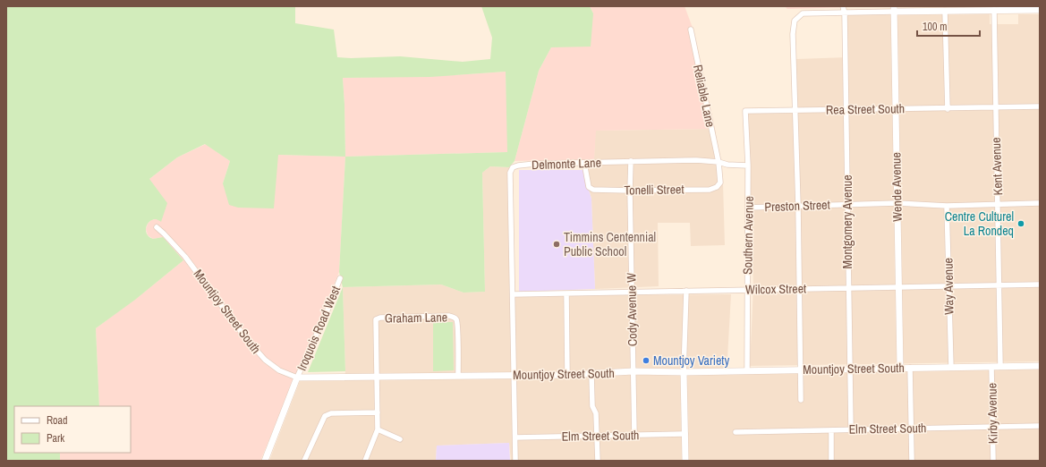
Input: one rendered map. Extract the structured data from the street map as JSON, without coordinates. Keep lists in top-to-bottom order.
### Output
{
  "streets": {
    "street": [
      "Reliable Lane",
      "Rea Street South",
      "Delmonte Lane",
      "Kent Avenue",
      "Wende Avenue",
      "Tonelli Street",
      "Preston Street",
      "Montgomery Avenue",
      "Southern Avenue",
      "Way Avenue",
      "Wilcox Street",
      "Cody Avenue W",
      "Mountjoy Street South",
      "Graham Lane",
      "Iroquois Road West",
      "Kirby Avenue",
      "Elm Street South"
    ]
  },
  "crossings": [
    ["Reliable Lane", "Delmonte Lane"],
    ["Reliable Lane", "Tonelli Street"],
    ["Rea Street South", "Delmonte Lane"],
    ["Rea Street South", "Kent Avenue"],
    ["Rea Street South", "Wende Avenue"],
    ["Rea Street South", "Montgomery Avenue"],
    ["Rea Street South", "Southern Avenue"],
    ["Delmonte Lane", "Tonelli Street"],
    ["Delmonte Lane", "Southern Avenue"],
    ["Delmonte Lane", "Wilcox Street"],
    ["Delmonte Lane", "Cody Avenue W"],
    ["Kent Avenue", "Preston Street"],
    ["Kent Avenue", "Wilcox Street"],
    ["Kent Avenue", "Mountjoy Street South"],
    ["Wende Avenue", "Preston Street"],
    ["Wende Avenue", "Wilcox Street"],
    ["Wende Avenue", "Mountjoy Street South"],
    ["Tonelli Street", "Cody Avenue W"],
    ["Preston Street", "Montgomery Avenue"],
    ["Preston Street", "Southern Avenue"],
    ["Preston Street", "Way Avenue"],
    ["Montgomery Avenue", "Wilcox Street"],
    ["Montgomery Avenue", "Mountjoy Street South"],
    ["Montgomery Avenue", "Elm Street South"],
    ["Southern Avenue", "Wilcox Street"],
    ["Southern Avenue", "Mountjoy Street South"],
    ["Way Avenue", "Wilcox Street"],
    ["Way Avenue", "Mountjoy Street South"],
    ["Wilcox Street", "Cody Avenue W"],
    ["Cody Avenue W", "Mountjoy Street South"],
    ["Cody Avenue W", "Elm Street South"],
    ["Mountjoy Street South", "Graham Lane"],
    ["Mountjoy Street South", "Iroquois Road West"],
    ["Mountjoy Street South", "Kirby Avenue"],
    ["Kirby Avenue", "Elm Street South"]
  ],
  "places": ["Centre Culturel La Rondeq", "Timmins Centennial Public School", "Mountjoy Variety"],
  "legend": ["Road", "Park"],
  "scale_bar": "100 m"
}
